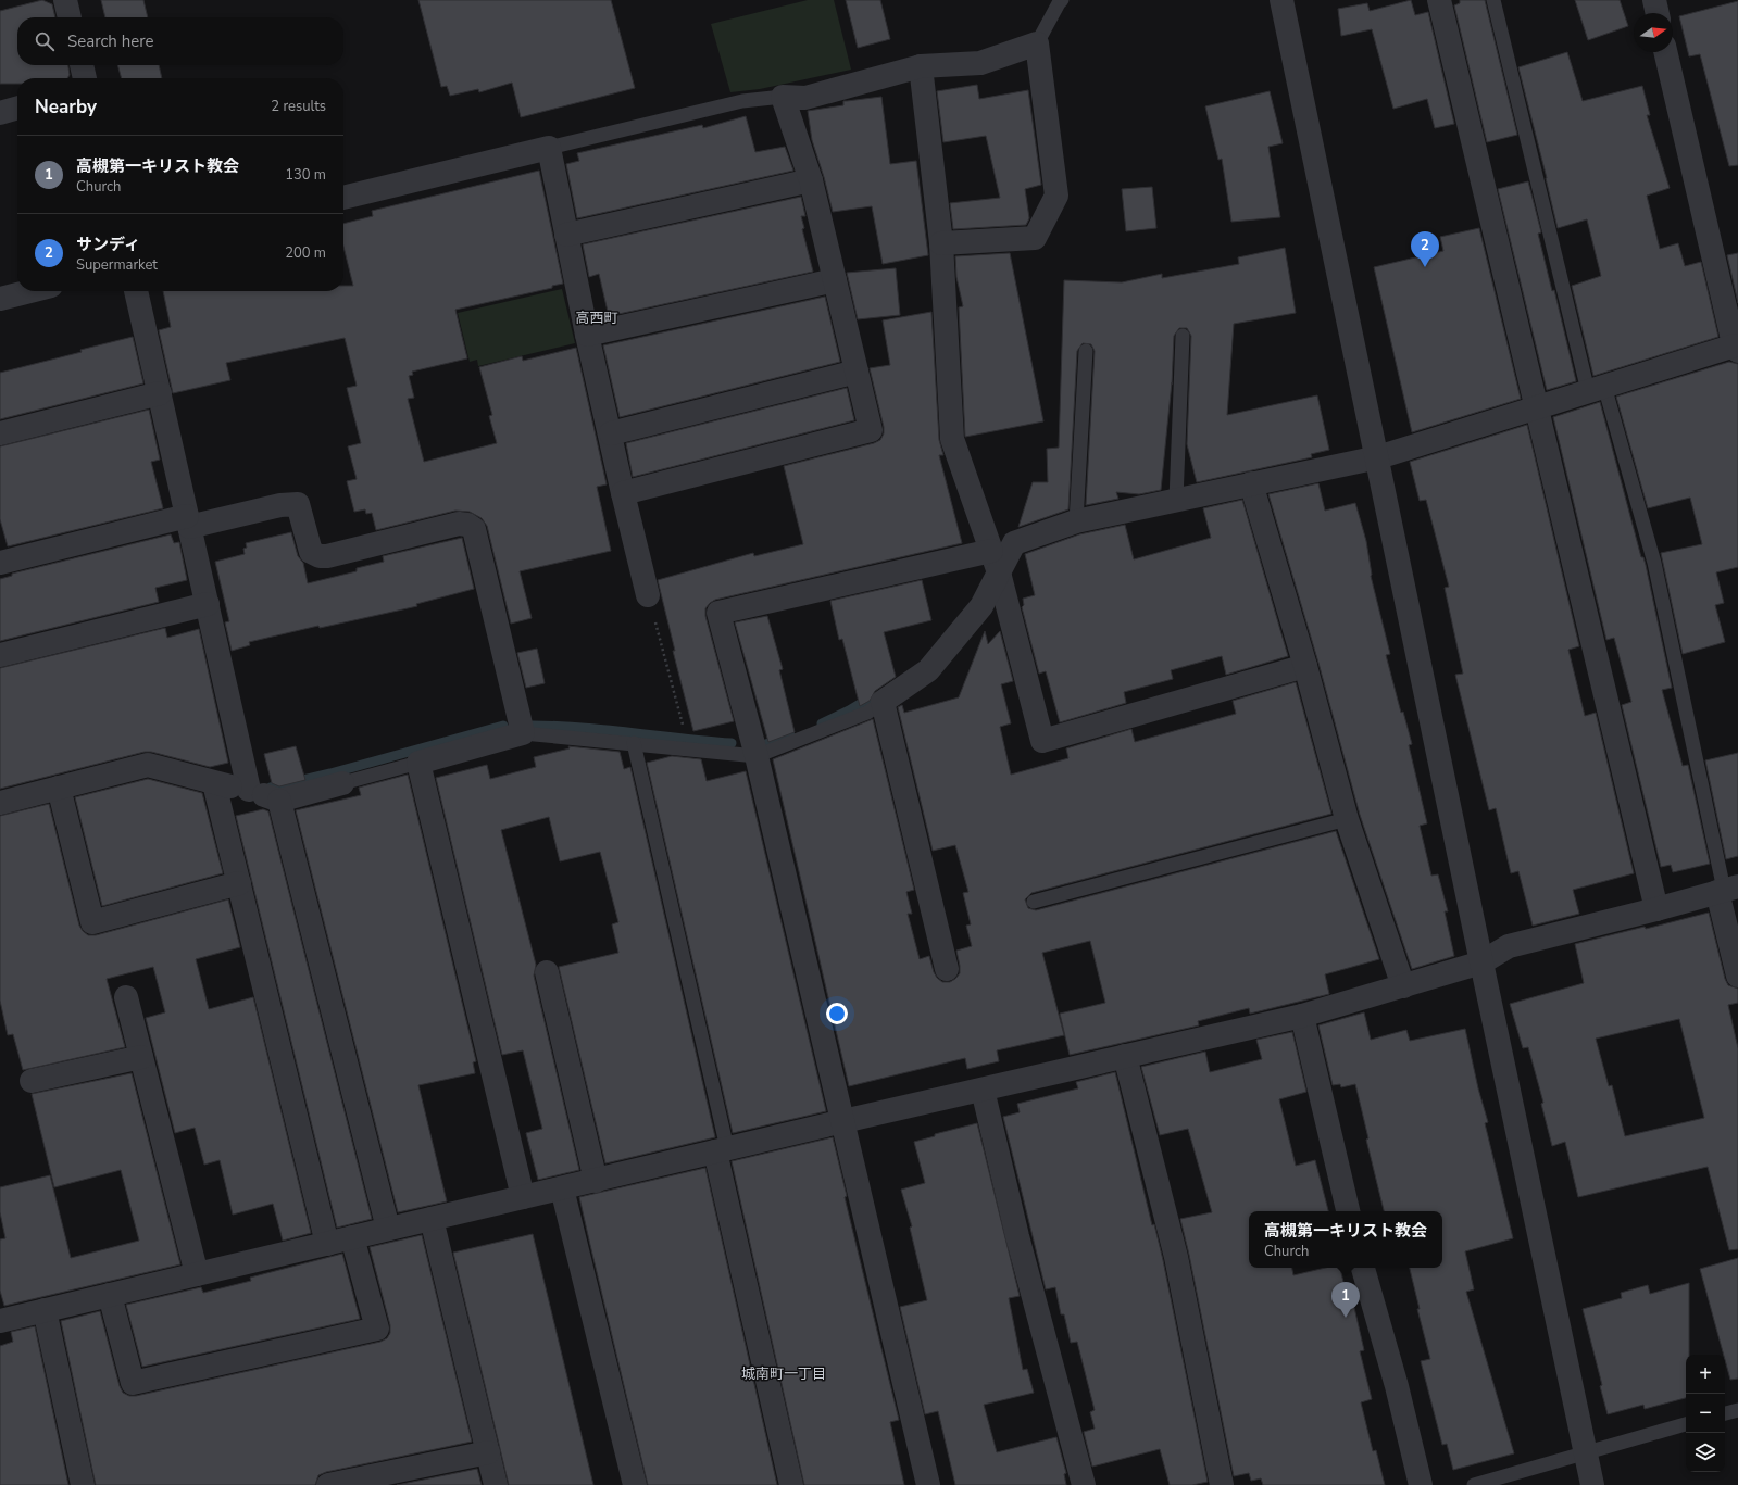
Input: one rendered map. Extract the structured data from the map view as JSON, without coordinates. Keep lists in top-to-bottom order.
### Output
{
  "districts": ["高西町", "城南町一丁目"],
  "north": "right",
  "page": {
    "search": "Search here",
    "heading": ["Nearby", "2 results"],
    "list": [
      {
        "mark": "1",
        "name": "高槻第一キリスト教会",
        "note": "Church",
        "value": "130 m"
      },
      {
        "mark": "2",
        "name": "サンディ",
        "note": "Supermarket",
        "value": "200 m"
      }
    ],
    "pins": ["2", "1"],
    "popup": ["高槻第一キリスト教会", "Church"],
    "map_buttons": ["+", "−"]
  }
}
